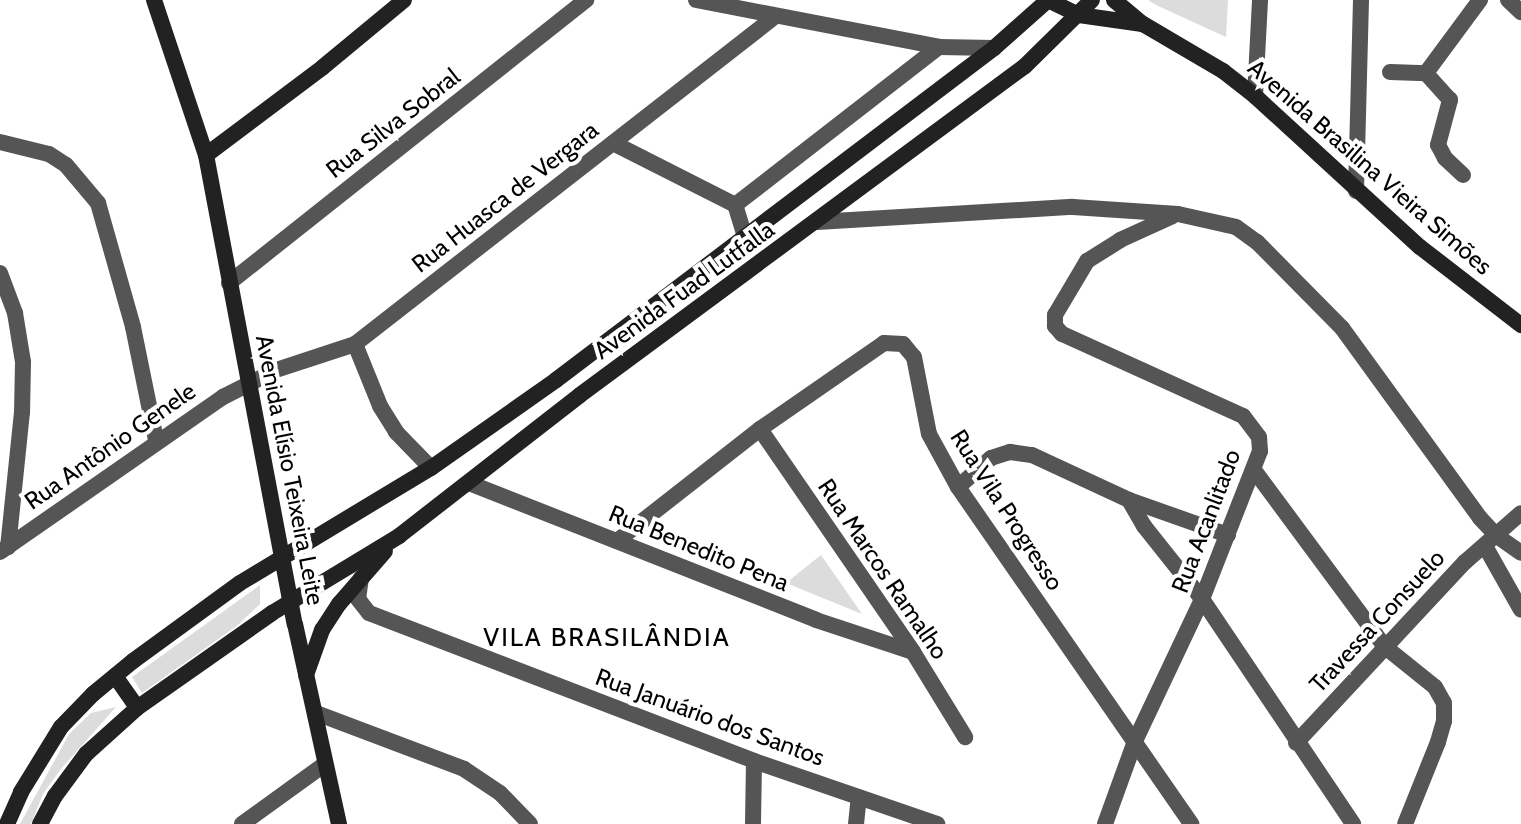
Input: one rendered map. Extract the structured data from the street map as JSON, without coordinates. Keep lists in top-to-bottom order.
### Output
{
  "streets": {
    "main road": ["Avenida Brasilina Vieira Simões", "Avenida Fuad Lutfalla", "Avenida Elísio Teixeira Leite"],
    "street": [
      "Rua Silva Sobral",
      "Rua Huasca de Vergara",
      "Rua Antônio Genele",
      "Rua Vila Progresso",
      "Rua Acanlitado",
      "Rua Benedito Pena",
      "Rua Marcos Ramalho",
      "Travessa Consuelo",
      "Rua Januário dos Santos"
    ]
  },
  "crossings": [
    ["Rua Silva Sobral", "Avenida Elísio Teixeira Leite"],
    ["Avenida Brasilina Vieira Simões", "Avenida Fuad Lutfalla"],
    ["Rua Huasca de Vergara", "Rua Antônio Genele"],
    ["Rua Huasca de Vergara", "Avenida Elísio Teixeira Leite"],
    ["Avenida Fuad Lutfalla", "Avenida Elísio Teixeira Leite"],
    ["Avenida Fuad Lutfalla", "Rua Benedito Pena"],
    ["Rua Antônio Genele", "Avenida Elísio Teixeira Leite"],
    ["Rua Vila Progresso", "Rua Acanlitado"],
    ["Rua Vila Progresso", "Rua Benedito Pena"],
    ["Rua Vila Progresso", "Rua Marcos Ramalho"],
    ["Rua Benedito Pena", "Rua Marcos Ramalho"]
  ],
  "districts": ["VILA BRASILÂNDIA"]
}
